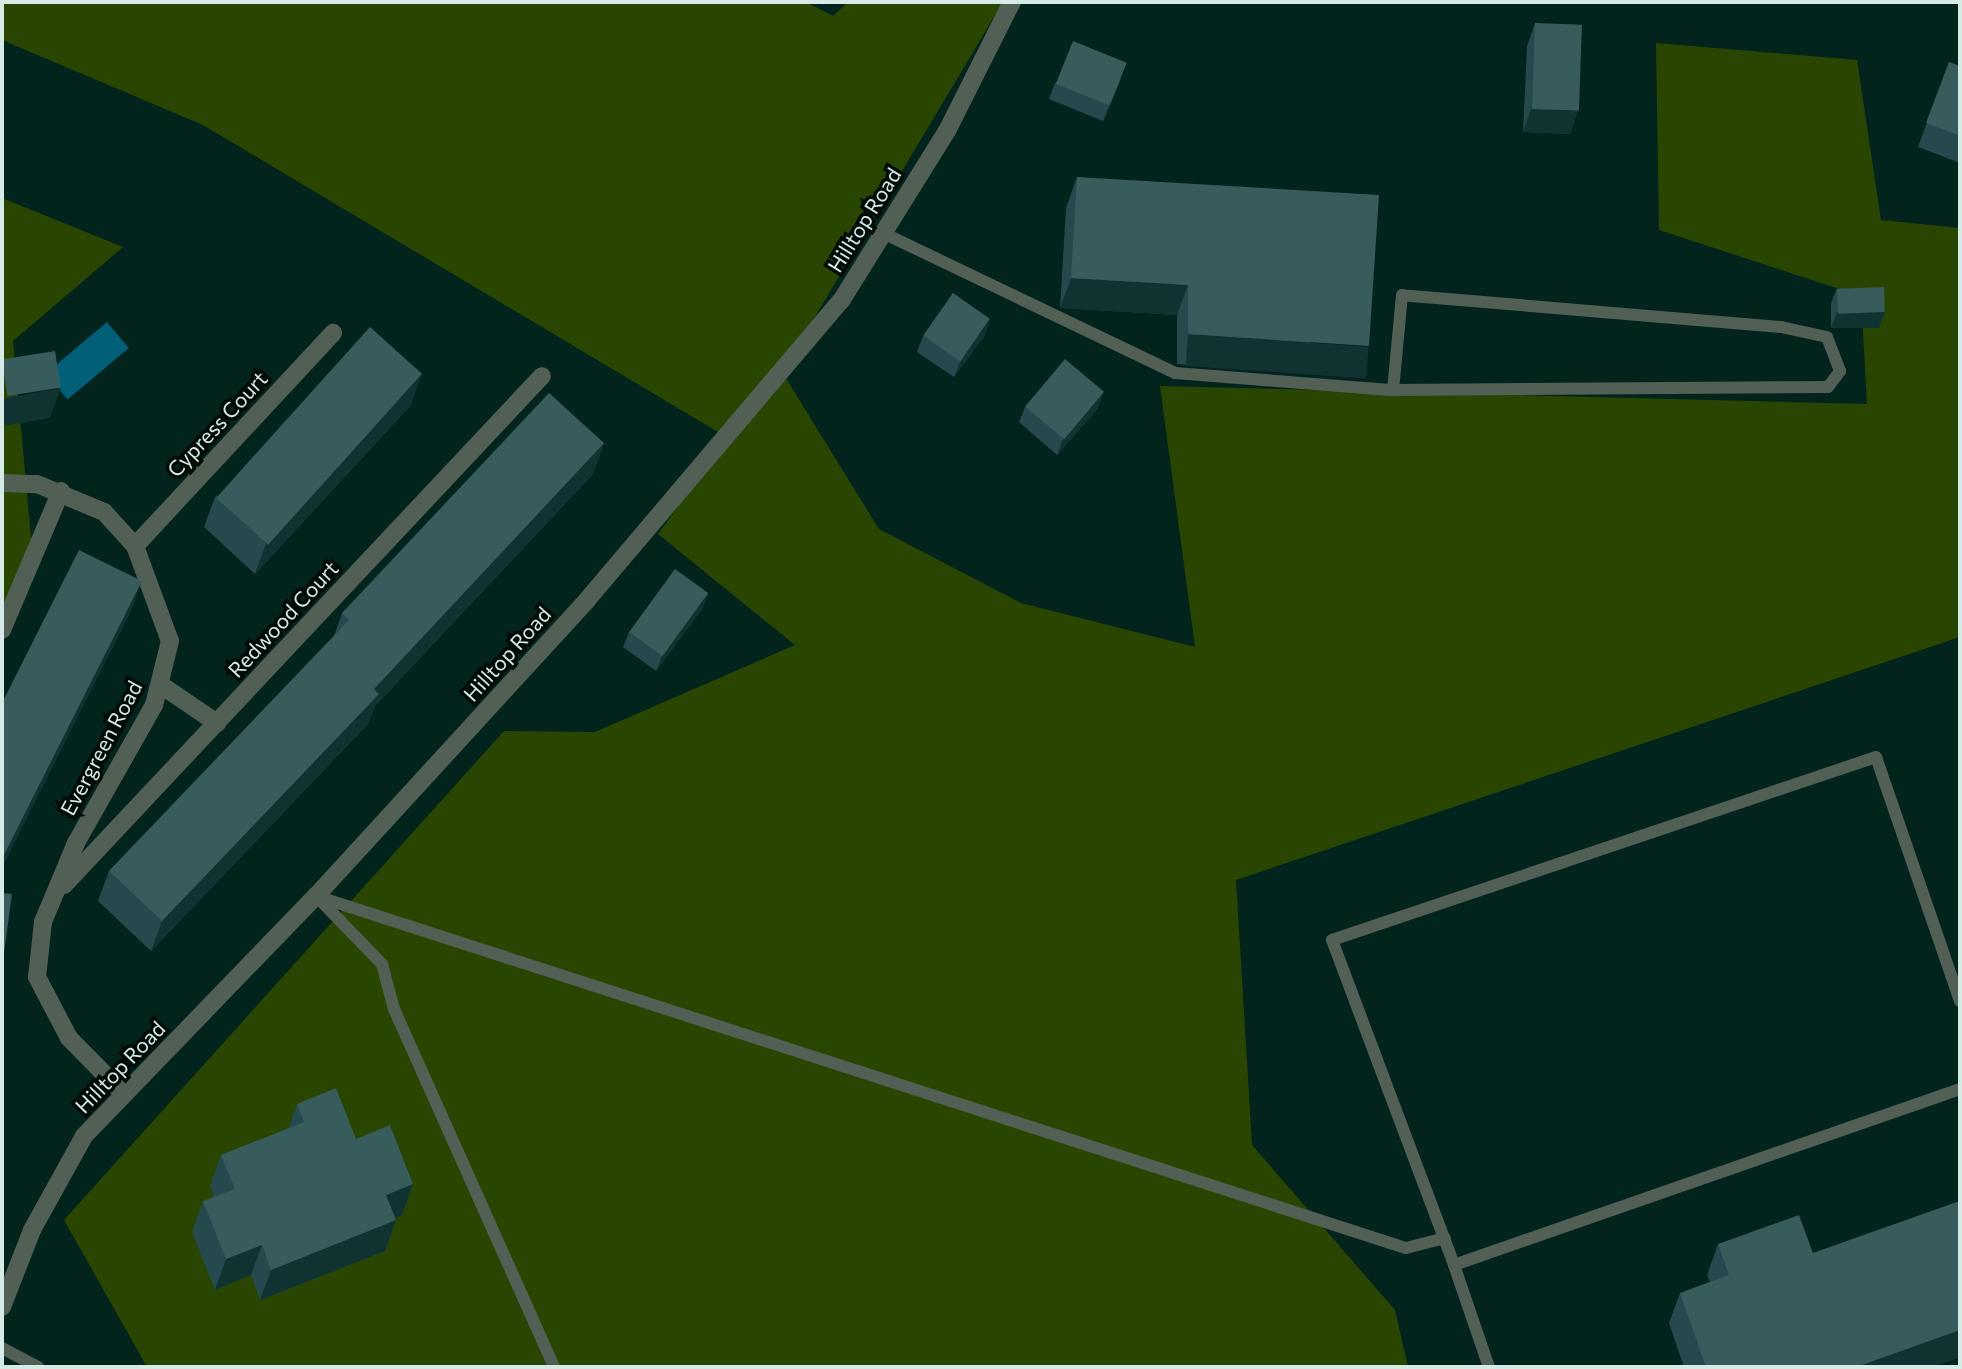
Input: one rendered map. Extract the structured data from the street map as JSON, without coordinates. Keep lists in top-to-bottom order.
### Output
{
  "streets": {
    "street": [
      "Hilltop Road",
      "Cypress Court",
      "Redwood Court",
      "Evergreen Road"
    ]
  },
  "crossings": [
    ["Hilltop Road", "Evergreen Road"],
    ["Cypress Court", "Evergreen Road"],
    ["Redwood Court", "Evergreen Road"]
  ]
}
